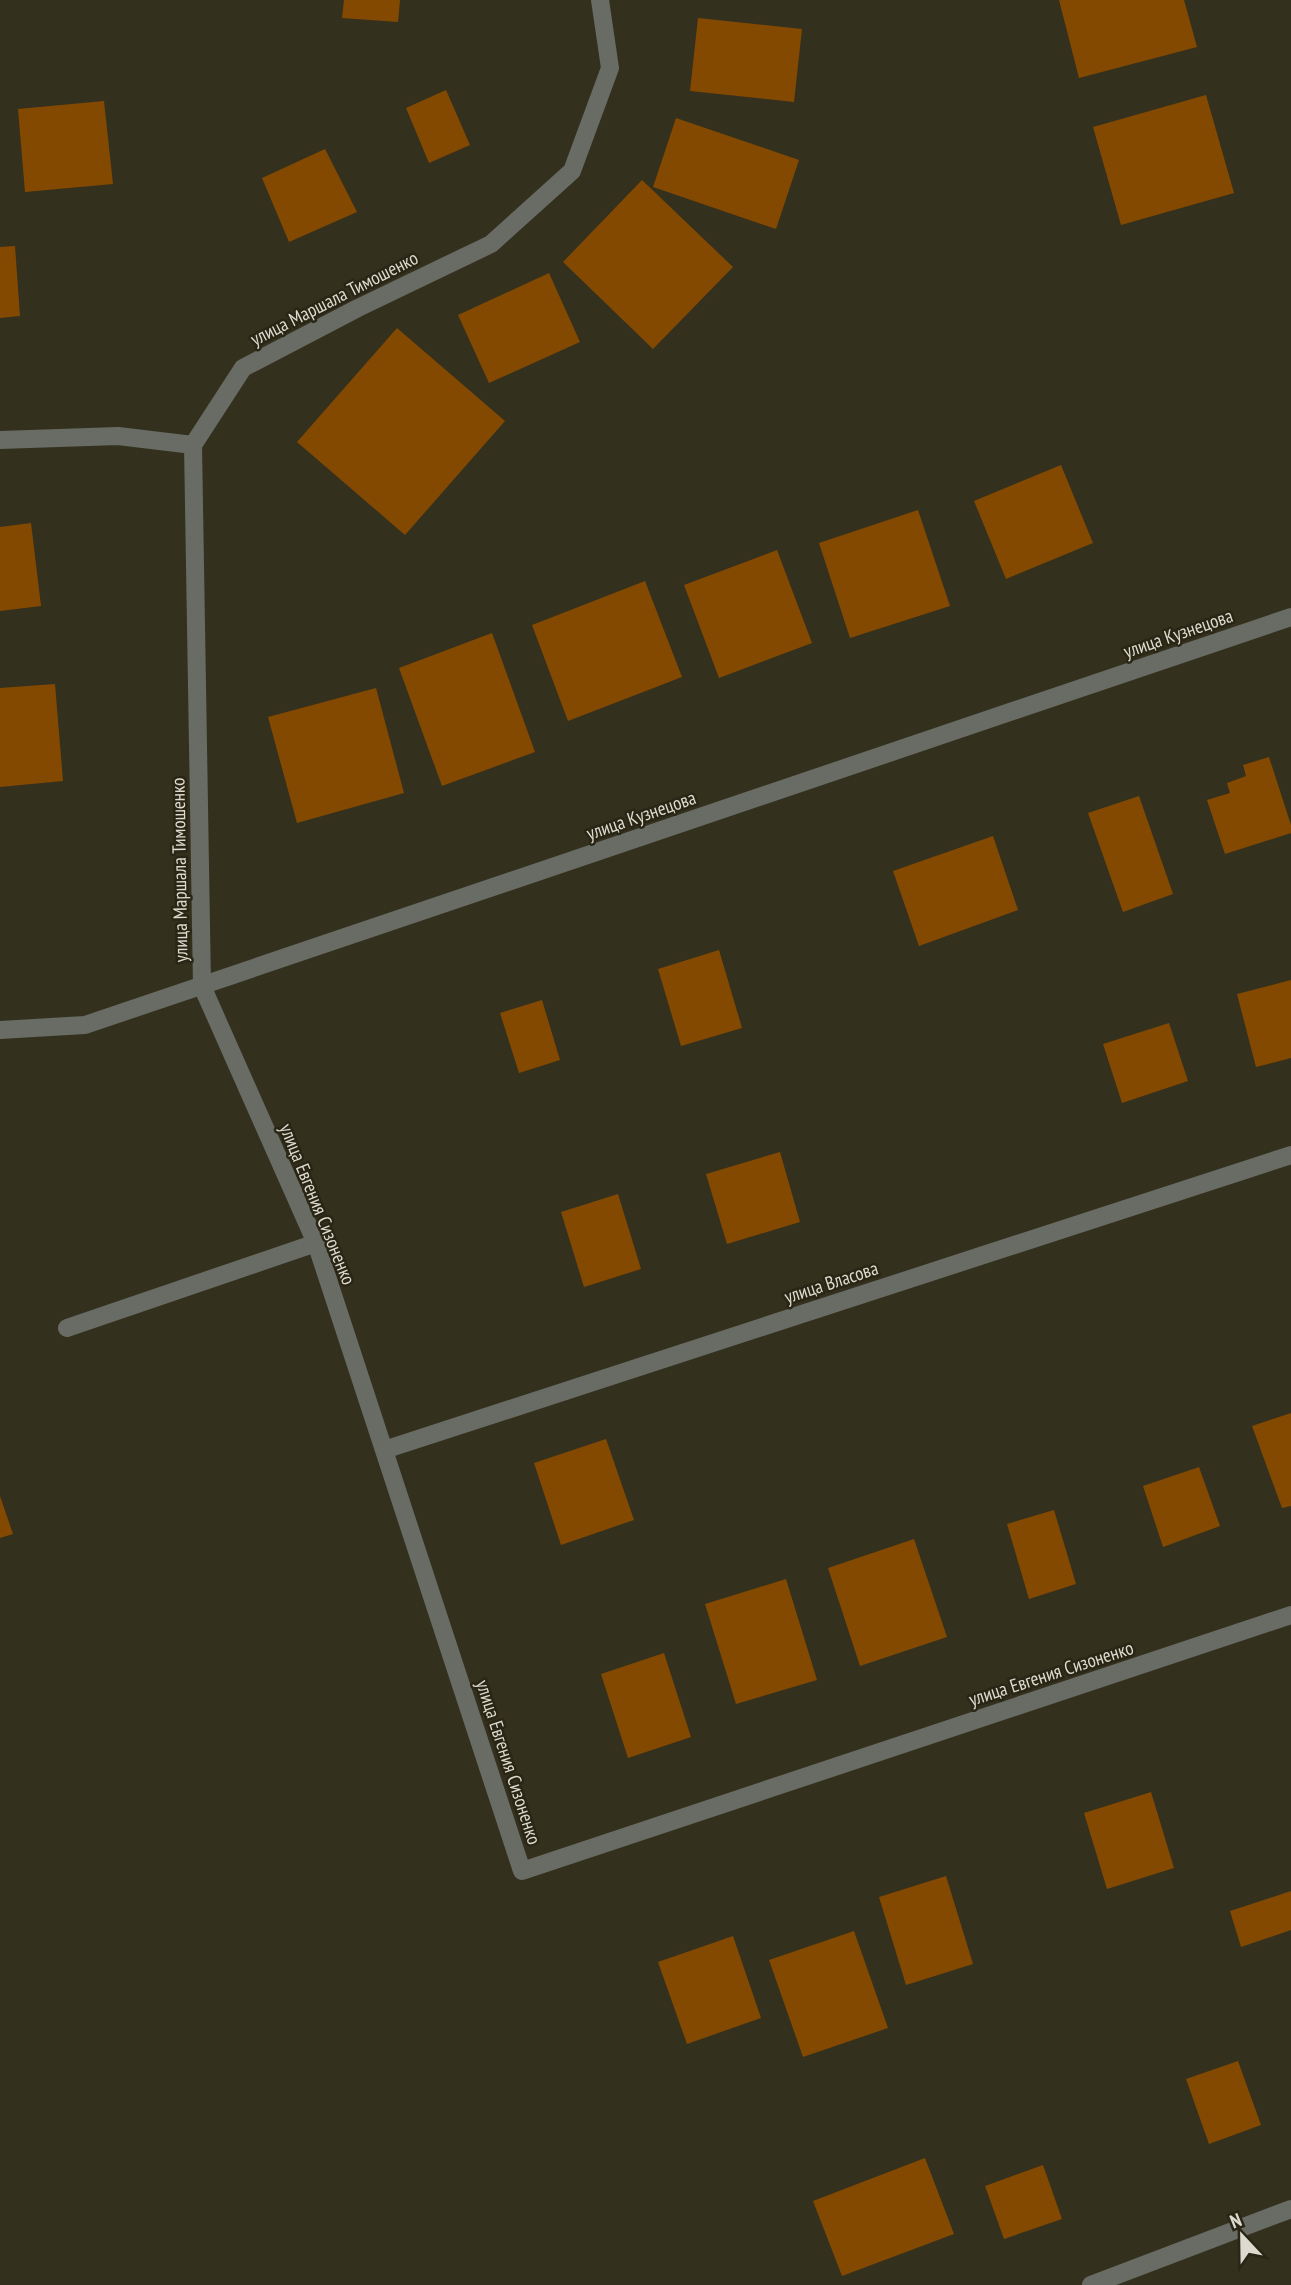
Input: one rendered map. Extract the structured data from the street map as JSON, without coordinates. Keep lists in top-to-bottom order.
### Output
{
  "streets": {
    "street": [
      "улица Маршала Тимошенко",
      "улица Кузнецова",
      "улица Евгения Сизоненко",
      "улица Власова"
    ]
  },
  "crossings": [
    ["улица Маршала Тимошенко", "улица Кузнецова"],
    ["улица Маршала Тимошенко", "улица Евгения Сизоненко"],
    ["улица Кузнецова", "улица Евгения Сизоненко"],
    ["улица Евгения Сизоненко", "улица Власова"]
  ],
  "north": "top"
}
